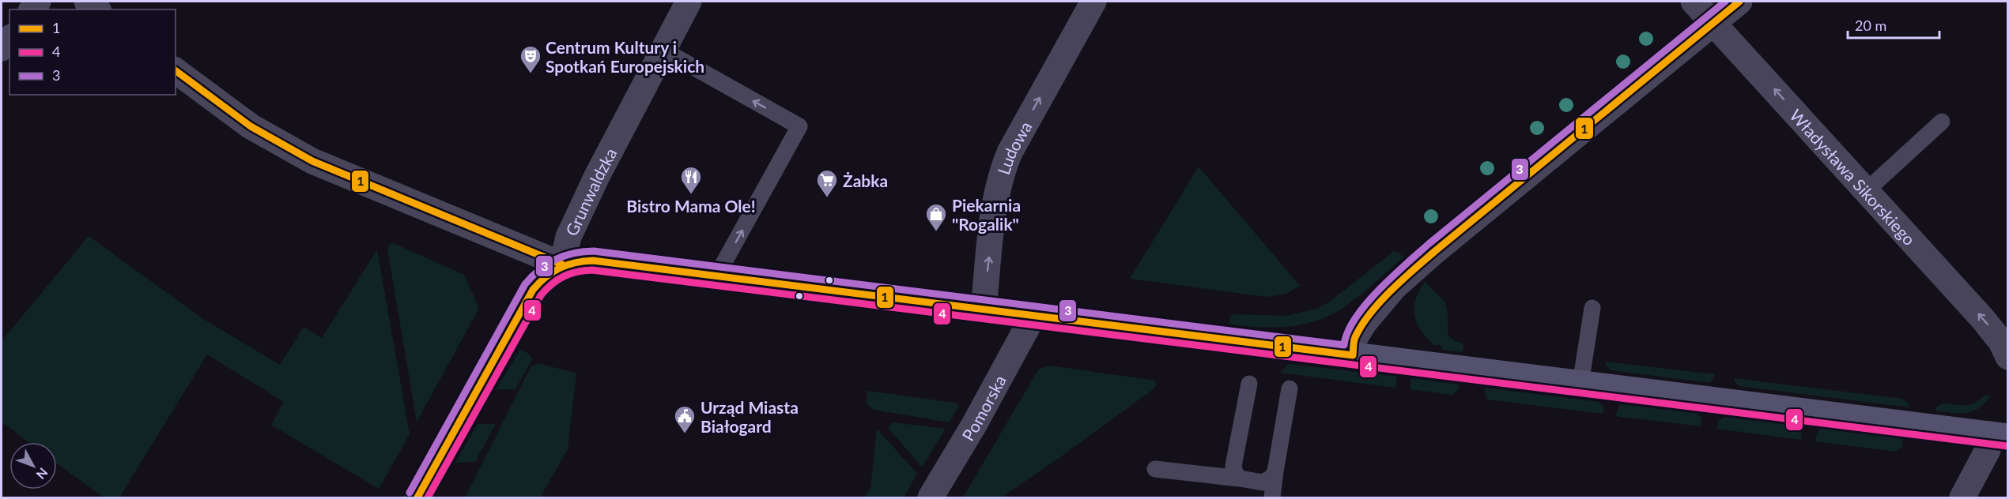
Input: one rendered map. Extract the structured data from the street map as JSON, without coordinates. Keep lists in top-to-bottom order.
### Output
{
  "streets": {
    "street": [
      "Ludowa",
      "Władysława Sikorskiego",
      "Grunwaldzka",
      "Pomorska"
    ]
  },
  "one_way": ["Ludowa", "Władysława Sikorskiego"],
  "places": {
    "theatre": ["Centrum Kultury i Spotkań Europejskich"],
    "restaurant": ["Bistro Mama Ole!"],
    "supermarket": ["Żabka"],
    "shop": ["Piekarnia \"Rogalik\""],
    "public building": ["Urząd Miasta Białogard"]
  },
  "lines": ["transit line 1", "transit line 3", "transit line 4"],
  "legend": ["1", "4", "3"],
  "scale_bar": "20 m",
  "north": "bottom right"
}
